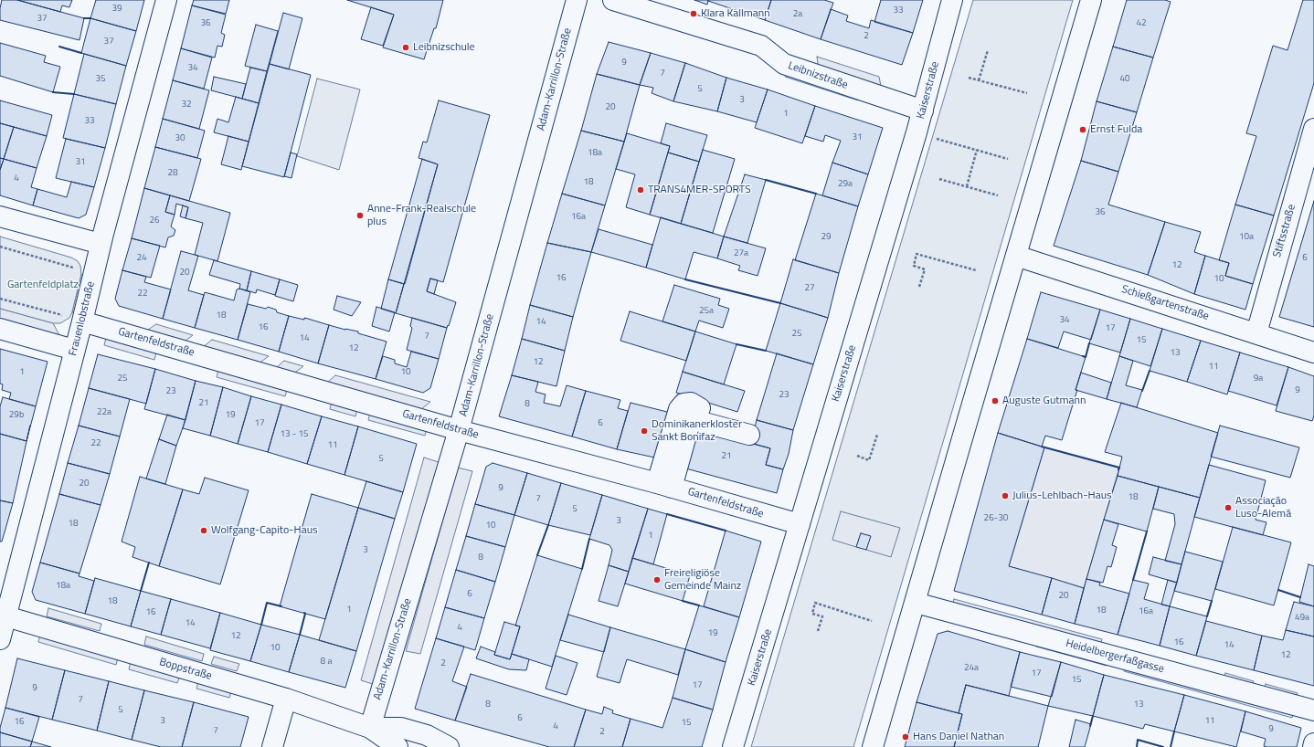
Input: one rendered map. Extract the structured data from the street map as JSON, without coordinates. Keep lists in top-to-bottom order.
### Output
{
  "streets": {
    "street": [
      "Leibnizstraße",
      "Adam-Karrillon-Straße",
      "Kaiserstraße",
      "Stiftsstraße",
      "Schießgartenstraße",
      "Frauenlobstraße",
      "Gartenfeldstraße",
      "Heidelbergerfaßgasse",
      "Boppstraße"
    ]
  },
  "crossings": [
    ["Leibnizstraße", "Kaiserstraße"],
    ["Adam-Karrillon-Straße", "Gartenfeldstraße"],
    ["Adam-Karrillon-Straße", "Boppstraße"],
    ["Kaiserstraße", "Gartenfeldstraße"],
    ["Stiftsstraße", "Schießgartenstraße"],
    ["Frauenlobstraße", "Gartenfeldstraße"],
    ["Frauenlobstraße", "Boppstraße"]
  ],
  "parks": ["Gartenfeldplatz"],
  "places": [
    "Klara Kallmann",
    "Leibnizschule",
    "Ernst Fulda",
    "TRANS4MER-SPORTS",
    "Anne-Frank-Realschule plus",
    "Auguste Gutmann",
    "Dominikanerkloster Sankt Bonifaz",
    "Julius-Lehlbach-Haus",
    "Associação Luso-Alemã",
    "Wolfgang-Capito-Haus",
    "Freireligiöse Gemeinde Mainz",
    "Hans Daniel Nathan"
  ],
  "house_numbers": [
    "39",
    "33",
    "2a",
    "37",
    "36",
    "42",
    "2",
    "37",
    "9",
    "34",
    "7",
    "35",
    "40",
    "5",
    "3",
    "32",
    "20",
    "1",
    "33",
    "31",
    "30",
    "18a",
    "31",
    "28",
    "4",
    "18",
    "29a",
    "36",
    "16a",
    "26",
    "29",
    "10a",
    "27a",
    "24",
    "6",
    "12",
    "20",
    "16",
    "10",
    "27",
    "22",
    "25a",
    "18",
    "34",
    "14",
    "16",
    "17",
    "25",
    "7",
    "14",
    "15",
    "12",
    "13",
    "12",
    "11",
    "1",
    "10",
    "25",
    "9a",
    "9",
    "23",
    "23",
    "21",
    "8",
    "22a",
    "29b",
    "19",
    "17",
    "6",
    "13 - 15",
    "22",
    "11",
    "21",
    "5",
    "20",
    "9",
    "18",
    "7",
    "5",
    "26-30",
    "3",
    "18",
    "10",
    "1",
    "3",
    "8",
    "18a",
    "6",
    "20",
    "18",
    "1",
    "18",
    "16a",
    "16",
    "49a",
    "14",
    "4",
    "19",
    "12",
    "16",
    "14",
    "10",
    "12",
    "8 a",
    "2",
    "24a",
    "17",
    "15",
    "17",
    "9",
    "7",
    "8",
    "13",
    "5",
    "6",
    "3",
    "11",
    "16",
    "15",
    "4",
    "9",
    "7",
    "2"
  ]
}
